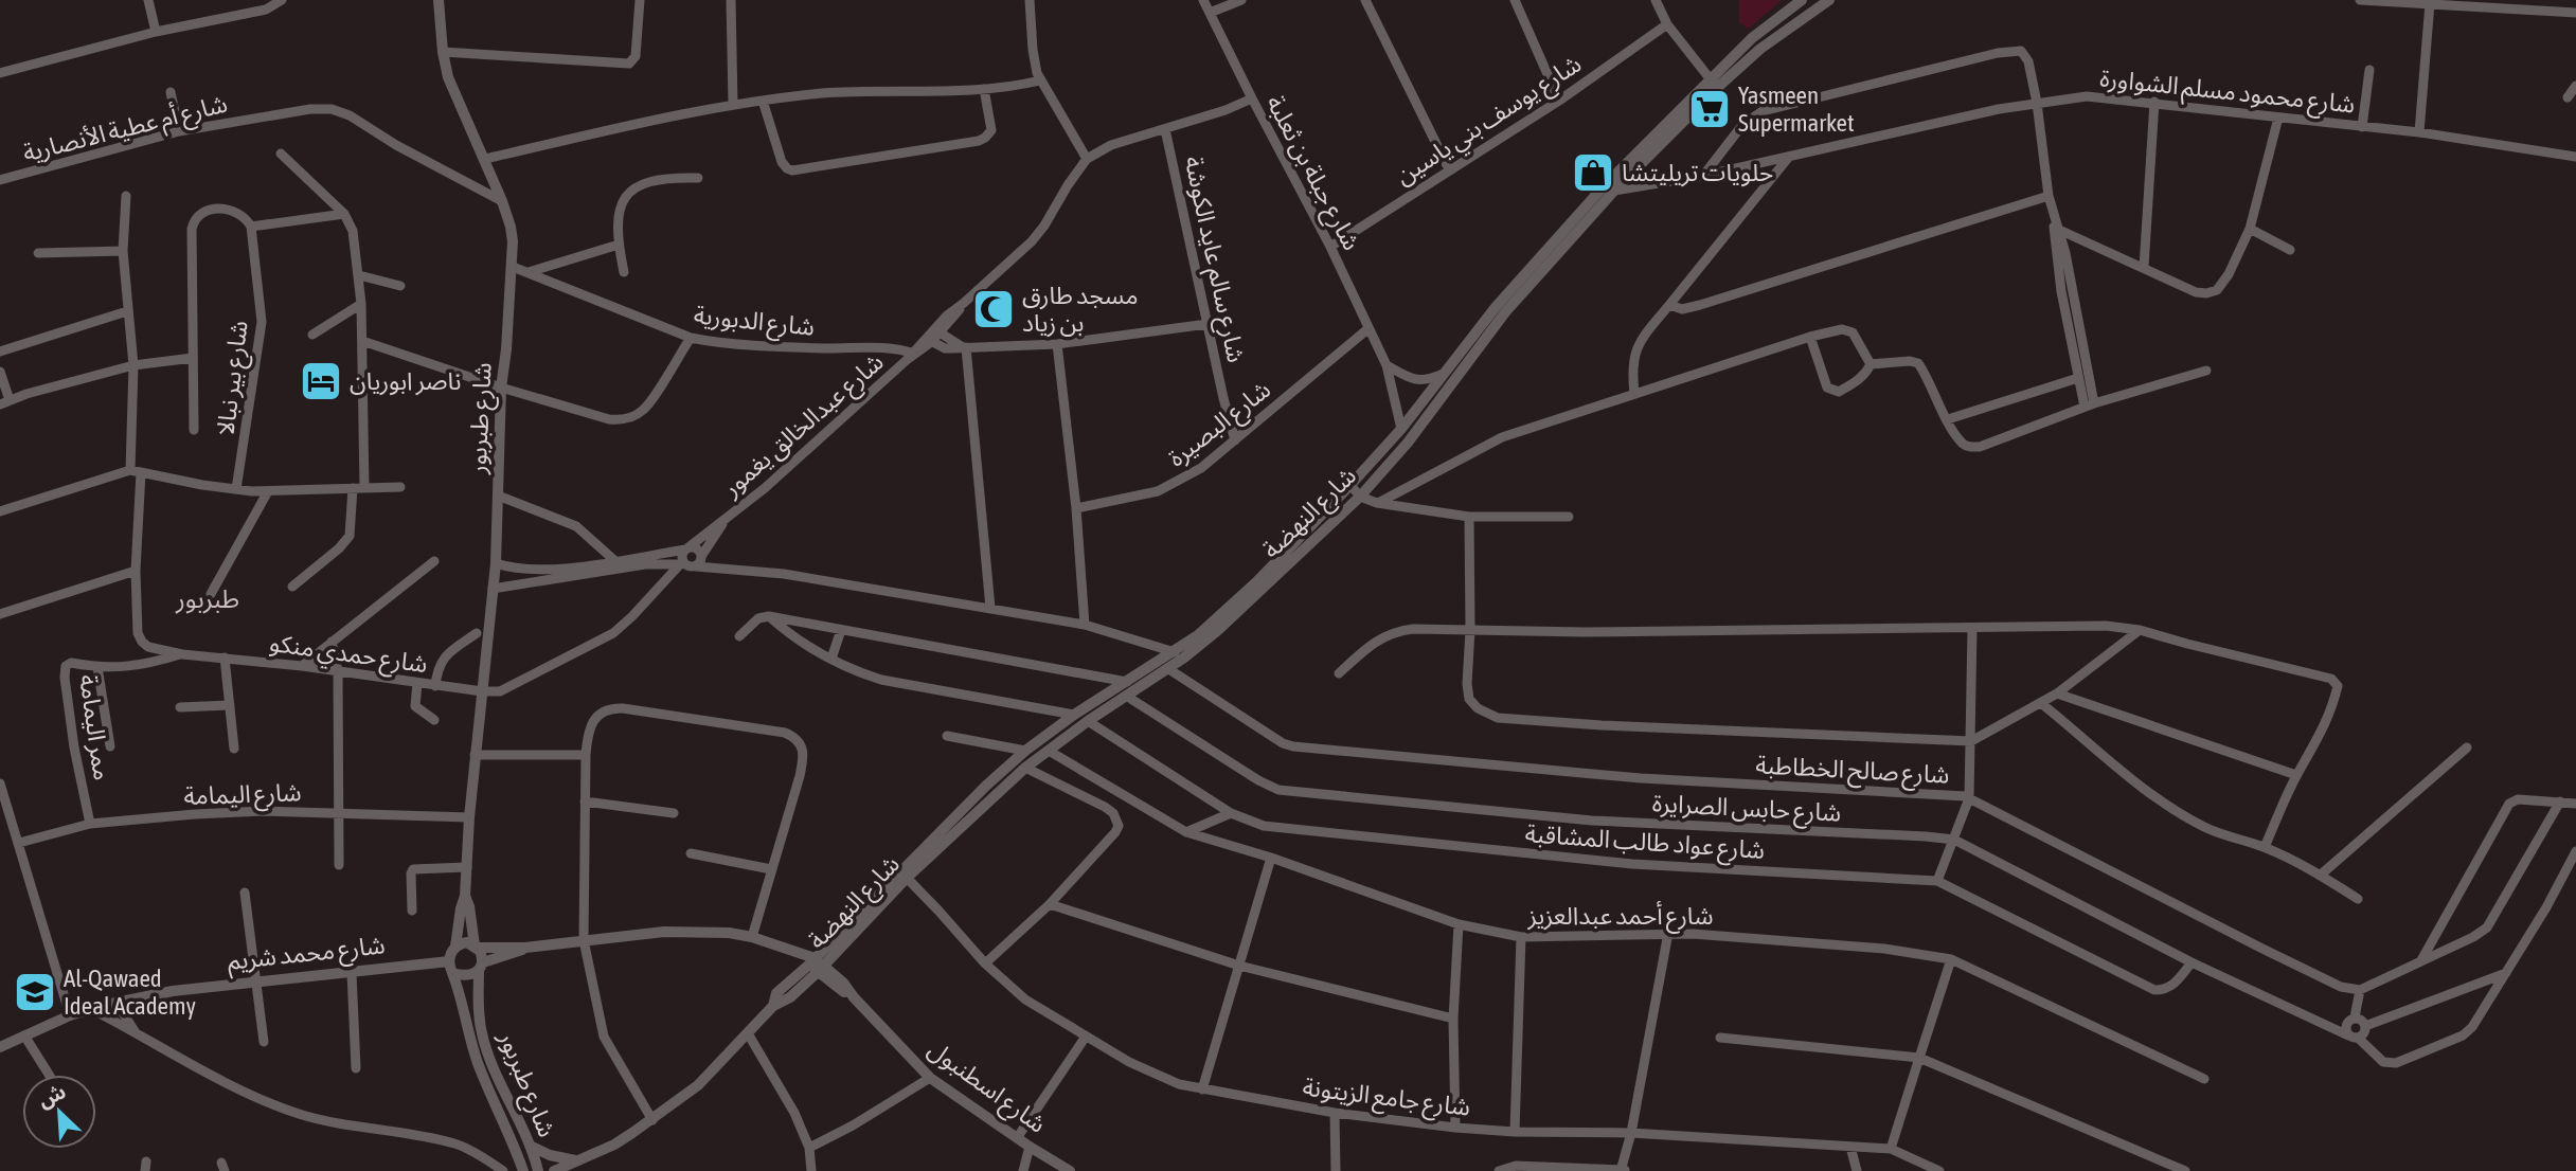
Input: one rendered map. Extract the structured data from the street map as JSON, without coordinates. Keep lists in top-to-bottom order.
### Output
{
  "streets": {
    "street": [
      "شارع محمود مسلم الشواورة",
      "شارع يوسف بني ياسين",
      "شارع أم عطية الأنصارية",
      "شارع جبلة بن ثعلبة",
      "شارع سالم عايد الكوشة",
      "شارع الدبورية",
      "شارع بير نبالا",
      "شارع طبربور",
      "شارع البصيرة",
      "شارع عبدالخالق يغمور",
      "شارع النهضة",
      "شارع حمدي منكو",
      "ممر اليمامة",
      "شارع صالح الخطاطبة",
      "شارع اليمامة",
      "شارع حابس الصرايرة",
      "شارع عواد طالب المشاقبة",
      "شارع أحمد عبدالعزيز",
      "شارع محمد شريم",
      "شارع اسطنبول",
      "شارع جامع الزيتونة"
    ]
  },
  "crossings": [
    ["شارع محمود مسلم الشواورة", "شارع النهضة"],
    ["شارع يوسف بني ياسين", "شارع جبلة بن ثعلبة"],
    ["شارع أم عطية الأنصارية", "شارع طبربور"],
    ["شارع جبلة بن ثعلبة", "شارع البصيرة"],
    ["شارع جبلة بن ثعلبة", "شارع النهضة"],
    ["شارع سالم عايد الكوشة", "شارع البصيرة"],
    ["شارع الدبورية", "شارع طبربور"],
    ["شارع الدبورية", "شارع عبدالخالق يغمور"],
    ["شارع طبربور", "شارع حمدي منكو"],
    ["شارع طبربور", "شارع اليمامة"],
    ["شارع طبربور", "شارع محمد شريم"],
    ["شارع عبدالخالق يغمور", "شارع حمدي منكو"],
    ["شارع النهضة", "شارع صالح الخطاطبة"],
    ["شارع النهضة", "شارع حابس الصرايرة"],
    ["شارع النهضة", "شارع عواد طالب المشاقبة"],
    ["شارع النهضة", "شارع أحمد عبدالعزيز"],
    ["شارع النهضة", "شارع اسطنبول"],
    ["شارع النهضة", "شارع جامع الزيتونة"],
    ["شارع حمدي منكو", "ممر اليمامة"],
    ["ممر اليمامة", "شارع اليمامة"],
    ["شارع حابس الصرايرة", "شارع عواد طالب المشاقبة"]
  ],
  "districts": ["طبربور"],
  "places": {
    "supermarket": ["Yasmeen Supermarket"],
    "shop": ["حلويات تريليتشا"],
    "mosque": ["مسجد طارق بن زياد"],
    "hotel": ["ناصر ابوريان"],
    "school or university": ["Al-Qawaed Ideal Academy"]
  },
  "north": "top left"
}
